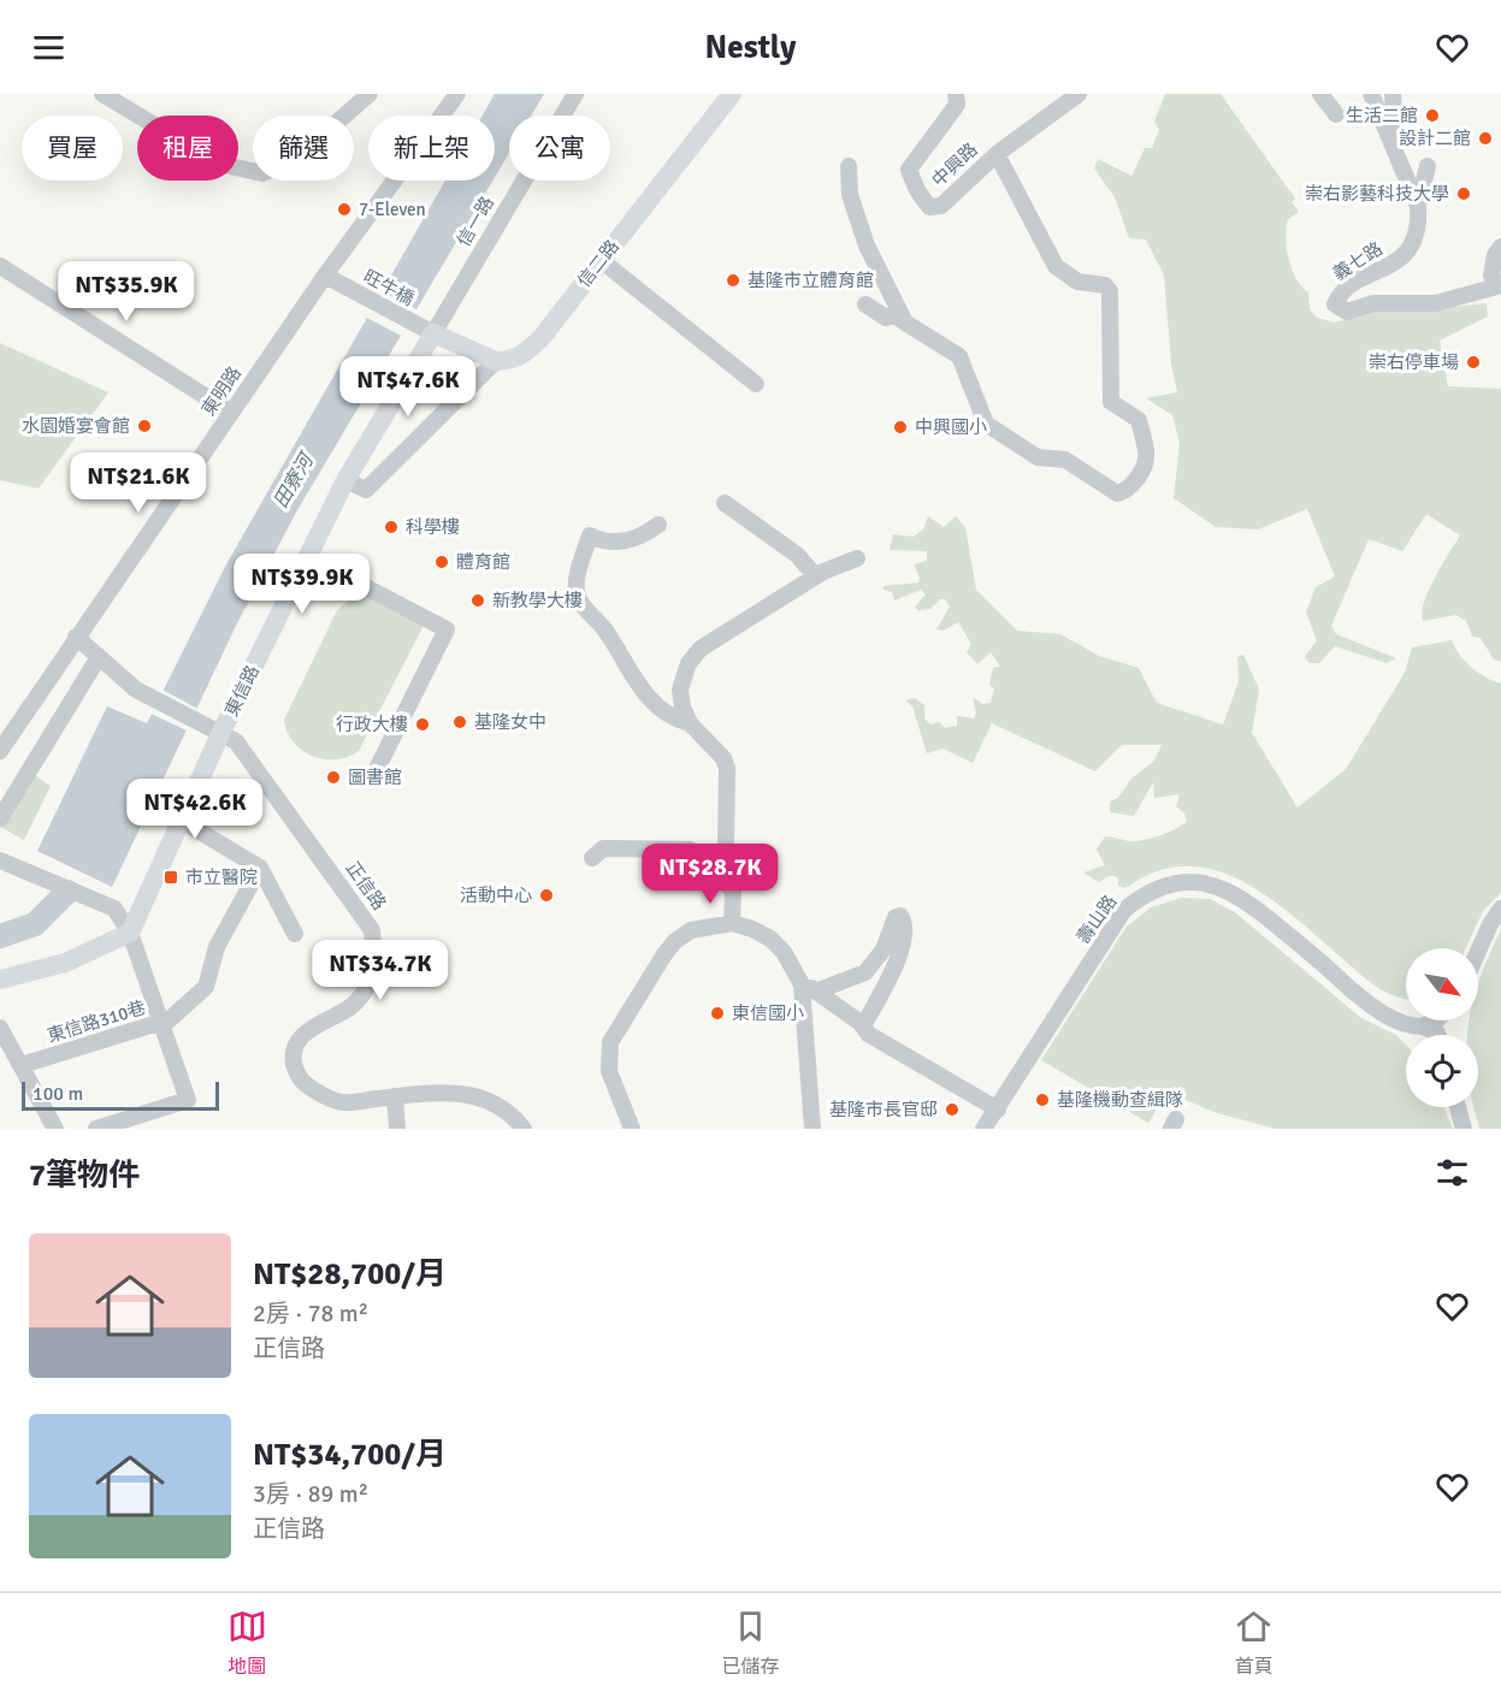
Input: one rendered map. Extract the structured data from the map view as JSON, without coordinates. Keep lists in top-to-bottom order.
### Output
{
  "streets": {
    "main road": ["信二路", "東信路"],
    "street": [
      "中興路",
      "信一路",
      "義七路",
      "旺牛橋",
      "東明路",
      "正信路",
      "壽山路",
      "東信路310巷"
    ]
  },
  "crossings": [
    ["信一路", "旺牛橋"],
    ["信一路", "東信路"],
    ["旺牛橋", "東明路"],
    ["旺牛橋", "東信路"],
    ["東信路", "正信路"]
  ],
  "water": ["田寮河"],
  "places": {
    "other": [
      "生活二館",
      "設計二館",
      "崇右影藝科技大學",
      "7-Eleven",
      "基隆市立體育館",
      "崇右停車場",
      "水園婚宴會館",
      "中興國小",
      "科學樓",
      "體育館",
      "新教學大樓",
      "基隆女中",
      "行政大樓",
      "圖書館",
      "活動中心",
      "東信國小",
      "基隆機動查緝隊",
      "基隆市長官邸"
    ],
    "transit": ["市立醫院"]
  },
  "scale_bar": "100 m",
  "north": "bottom right",
  "page": {
    "header": "Nestly",
    "chip": [
      "買屋",
      "租屋",
      "篩選",
      "新上架",
      "公寓"
    ],
    "price": [
      "NT$35.9K",
      "NT$47.6K",
      "NT$21.6K",
      "NT$39.9K",
      "NT$42.6K",
      "NT$28.7K",
      "NT$34.7K"
    ],
    "scale": "100 m",
    "heading": "7筆物件",
    "list": [
      {
        "name": "NT$28,700/月",
        "note": "2房 · 78 m² · 正信路"
      },
      {
        "name": "NT$34,700/月",
        "note": "3房 · 89 m² · 正信路"
      }
    ],
    "tabs": ["地圖", "已儲存", "首頁"]
  }
}
